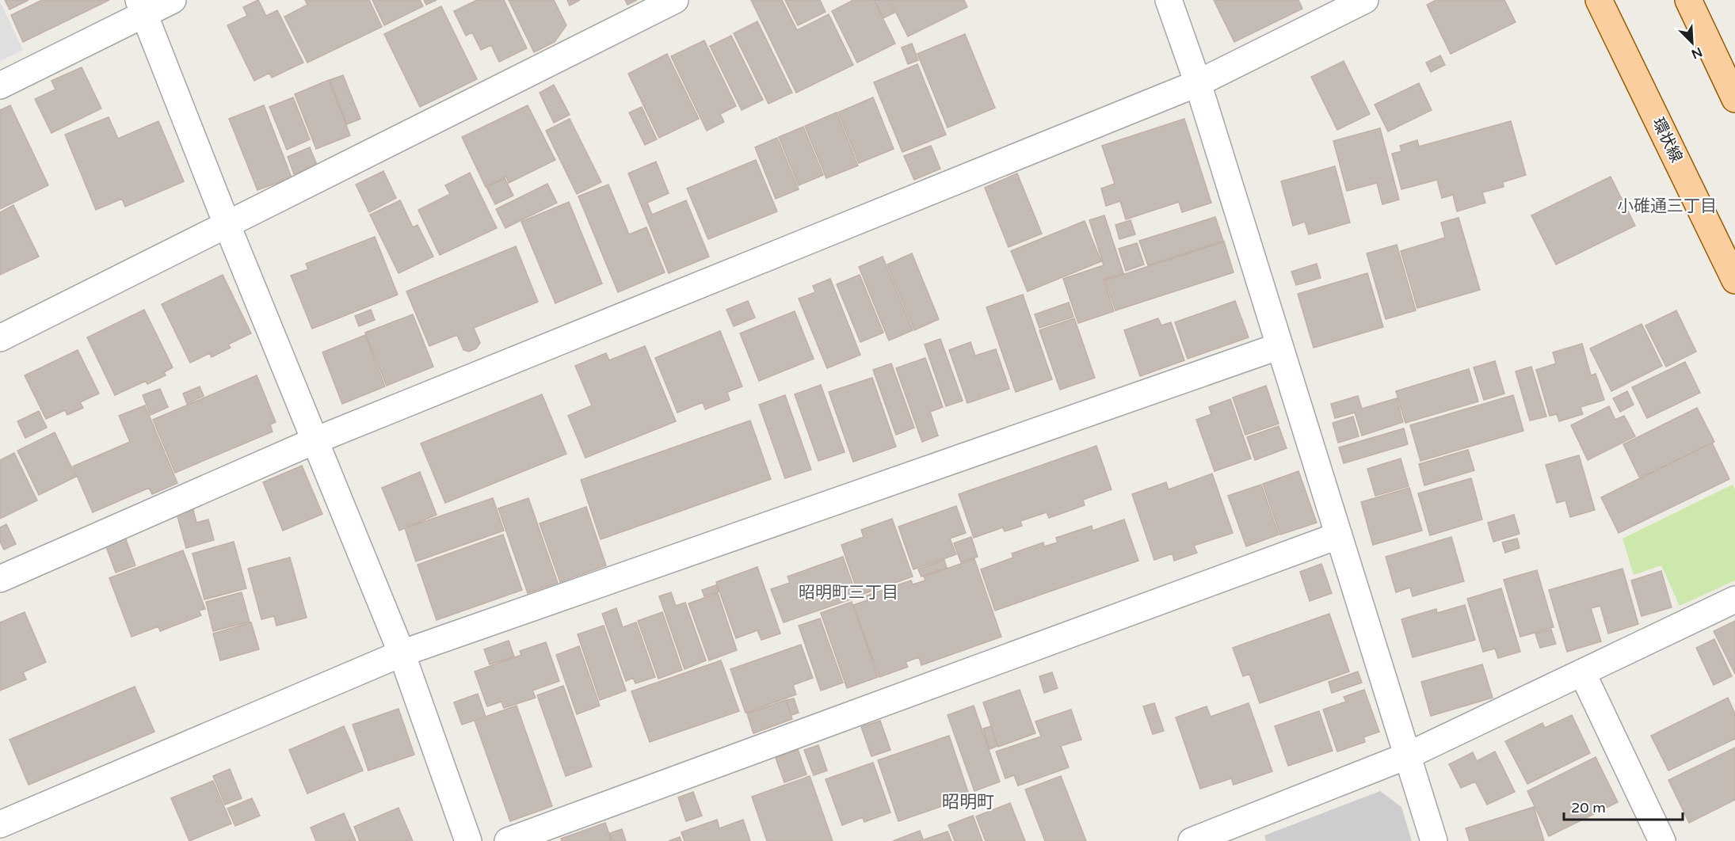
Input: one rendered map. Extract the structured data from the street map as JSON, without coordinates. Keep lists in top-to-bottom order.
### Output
{
  "streets": {
    "main road": ["環状線"]
  },
  "districts": ["小碓通三丁目", "昭明町三丁目", "昭明町"],
  "scale_bar": "20 m",
  "north": "bottom right"
}
